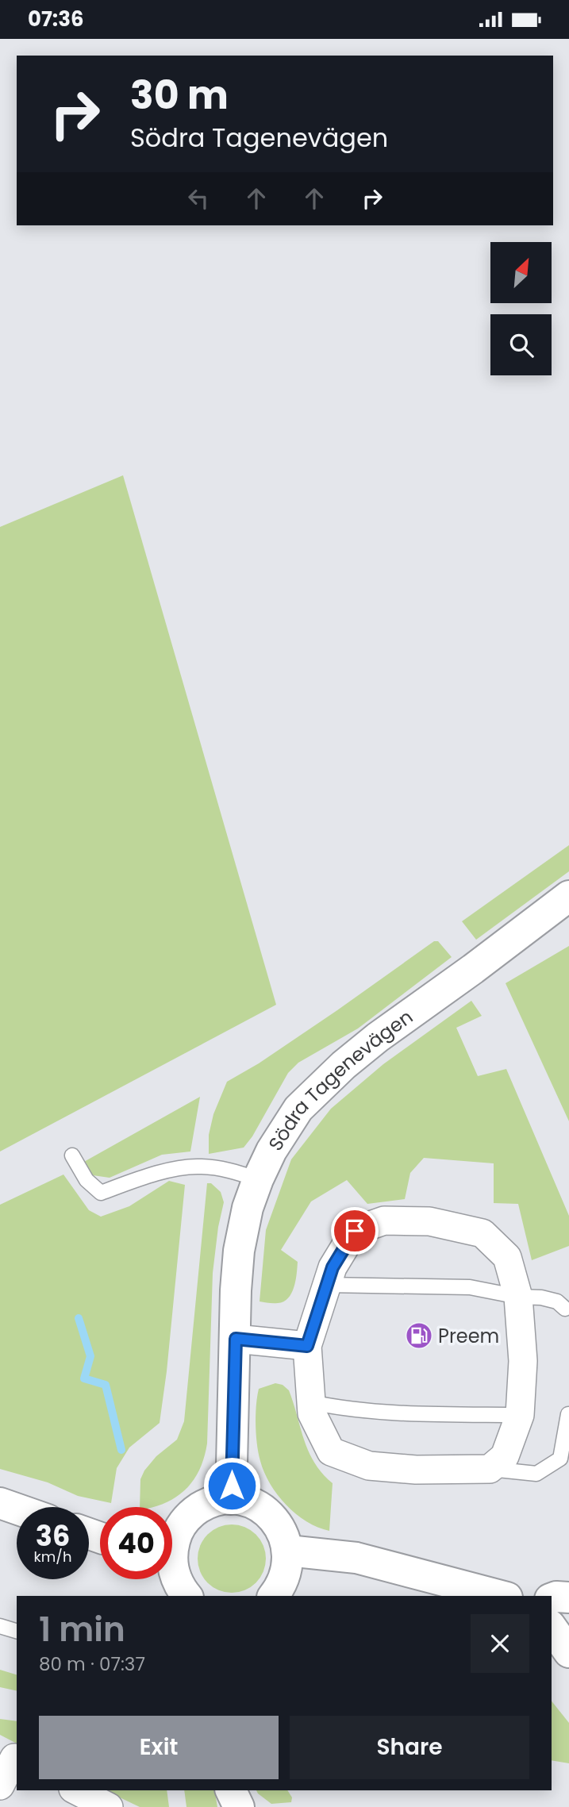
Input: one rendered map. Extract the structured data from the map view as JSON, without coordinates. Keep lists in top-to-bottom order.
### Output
{
  "streets": {
    "street": ["Södra Tagenevägen"]
  },
  "places": {
    "fuel station": ["Preem"]
  },
  "north": "top right",
  "page": {
    "status": "07:36",
    "turn": ["30 m", "Södra Tagenevägen"],
    "speed": "36 km/h",
    "limit": "40",
    "heading": ["1 min", "80 m · 07:37"],
    "buttons": ["Exit", "Share"]
  }
}
